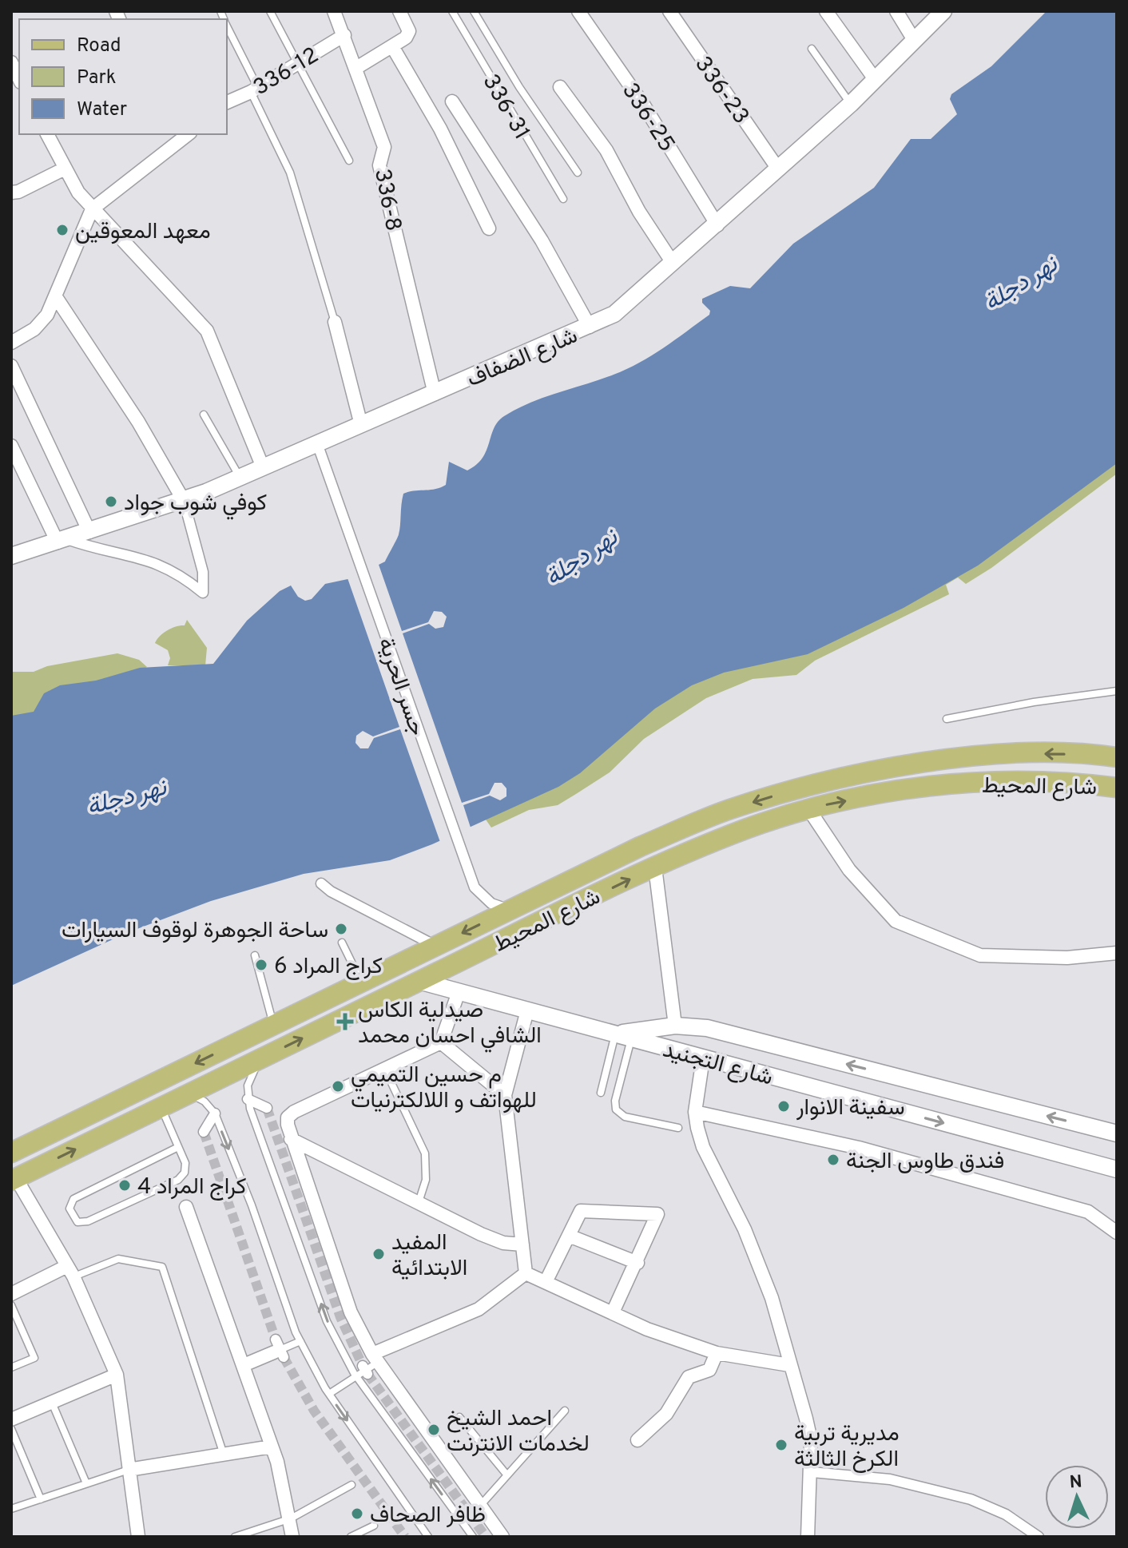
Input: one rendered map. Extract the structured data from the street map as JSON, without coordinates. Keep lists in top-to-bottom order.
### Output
{
  "streets": {
    "main road": ["شارع المحيط"],
    "street": [
      "336-12",
      "336-23",
      "336-25",
      "336-8",
      "شارع الضفاف",
      "جسر الحرية",
      "شارع التجنيد"
    ],
    "lane": ["336-31"]
  },
  "crossings": [
    ["336-12", "336-8"],
    ["336-23", "شارع الضفاف"],
    ["336-25", "شارع الضفاف"],
    ["336-8", "شارع الضفاف"],
    ["شارع الضفاف", "جسر الحرية"],
    ["جسر الحرية", "شارع المحيط"],
    ["شارع المحيط", "شارع التجنيد"]
  ],
  "water": ["نهر دجلة"],
  "places": {
    "other": [
      "معهد المعوقين",
      "كوفي شوب جواد",
      "ساحة الجوهرة لوقوف السيارات",
      "كراج المراد 6",
      "م حسين التميمي للهواتف و اللالكترنيات",
      "سفينة الانوار",
      "فندق طاوس الجنة",
      "كراج المراد 4",
      "المفيد الابتدائية",
      "احمد الشيخ لخدمات الانترنت",
      "مديرية تربية الكرخ الثالثة",
      "ظافر الصحاف"
    ],
    "health": ["صيدلية الكاس الشافي احسان محمد"]
  },
  "legend": ["Road", "Park", "Water"],
  "north": "top"
}
